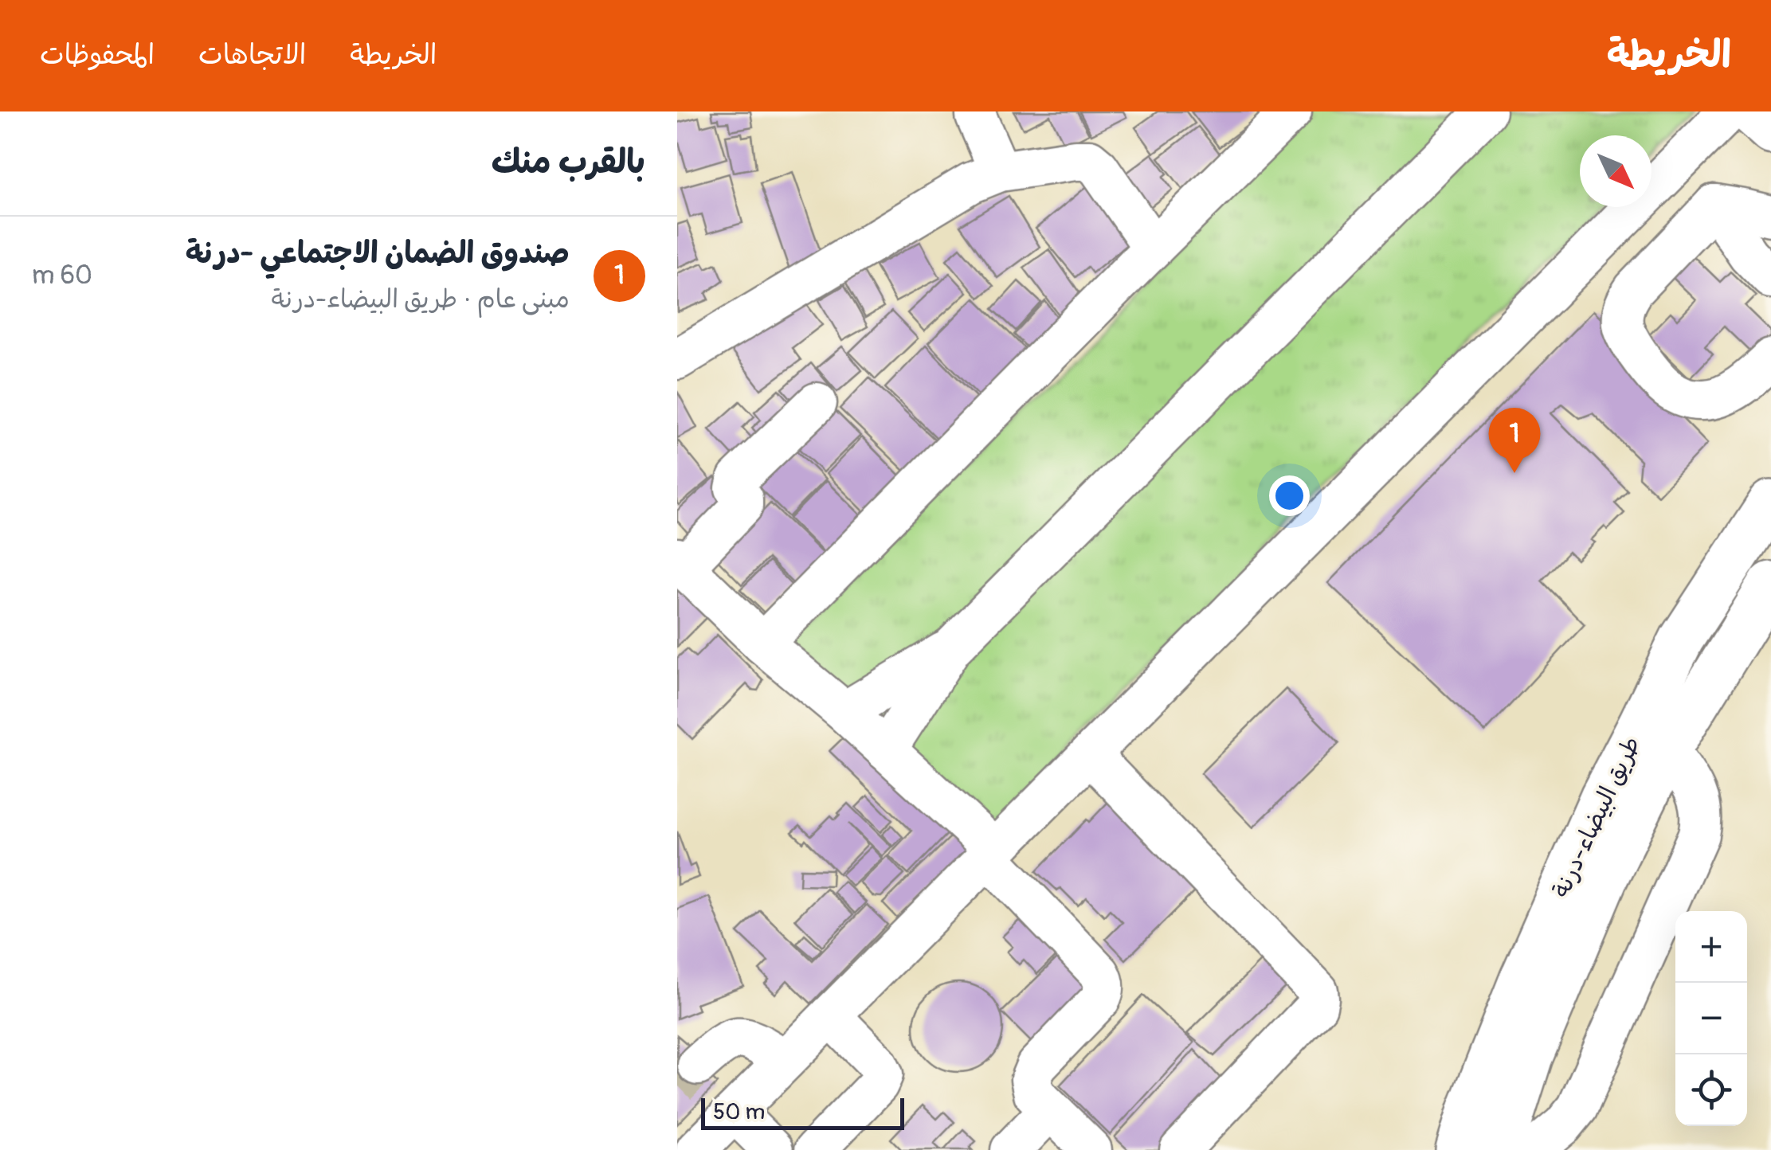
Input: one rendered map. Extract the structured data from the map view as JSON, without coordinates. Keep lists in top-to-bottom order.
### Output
{
  "streets": {
    "highway": ["طريق البيضاء-درنة"]
  },
  "scale_bar": "50 m",
  "north": "bottom right",
  "page": {
    "header": "الخريطة",
    "nav": ["الخريطة", "الاتجاهات", "المحفوظات"],
    "heading": "بالقرب منك",
    "list": [
      {
        "mark": "1",
        "name": "صندوق الضمان الاجتماعي -درنة",
        "note": "مبنى عام · طريق البيضاء-درنة",
        "value": "60 m"
      }
    ],
    "pins": "1",
    "map_buttons": ["+", "−"],
    "scale": "50 m"
  }
}
